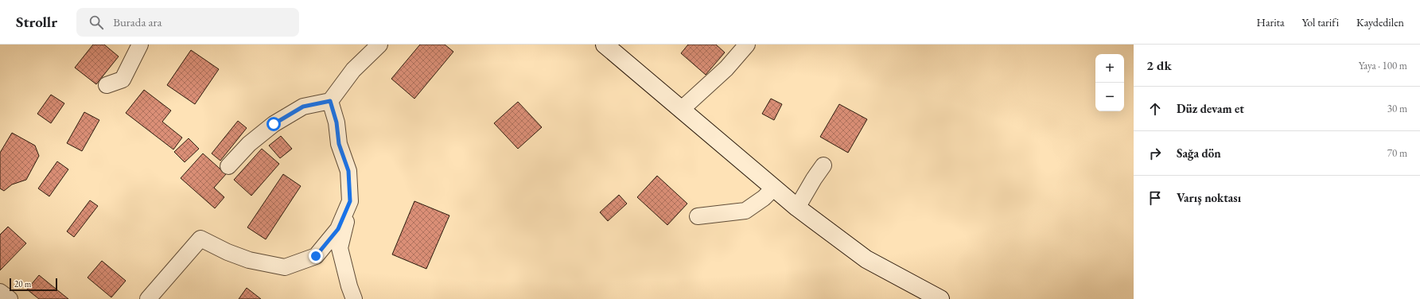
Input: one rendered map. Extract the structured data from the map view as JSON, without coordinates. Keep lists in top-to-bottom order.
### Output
{
  "scale_bar": "20 m",
  "page": {
    "header": "Strollr",
    "search": "Burada ara",
    "nav": ["Harita", "Yol tarifi", "Kaydedilen"],
    "heading": ["2 dk", "Yaya · 100 m"],
    "map_buttons": ["+", "−"],
    "list": [
      ["Düz devam et", "30 m"],
      ["Sağa dön", "70 m"],
      "Varış noktası"
    ],
    "scale": "20 m"
  }
}
